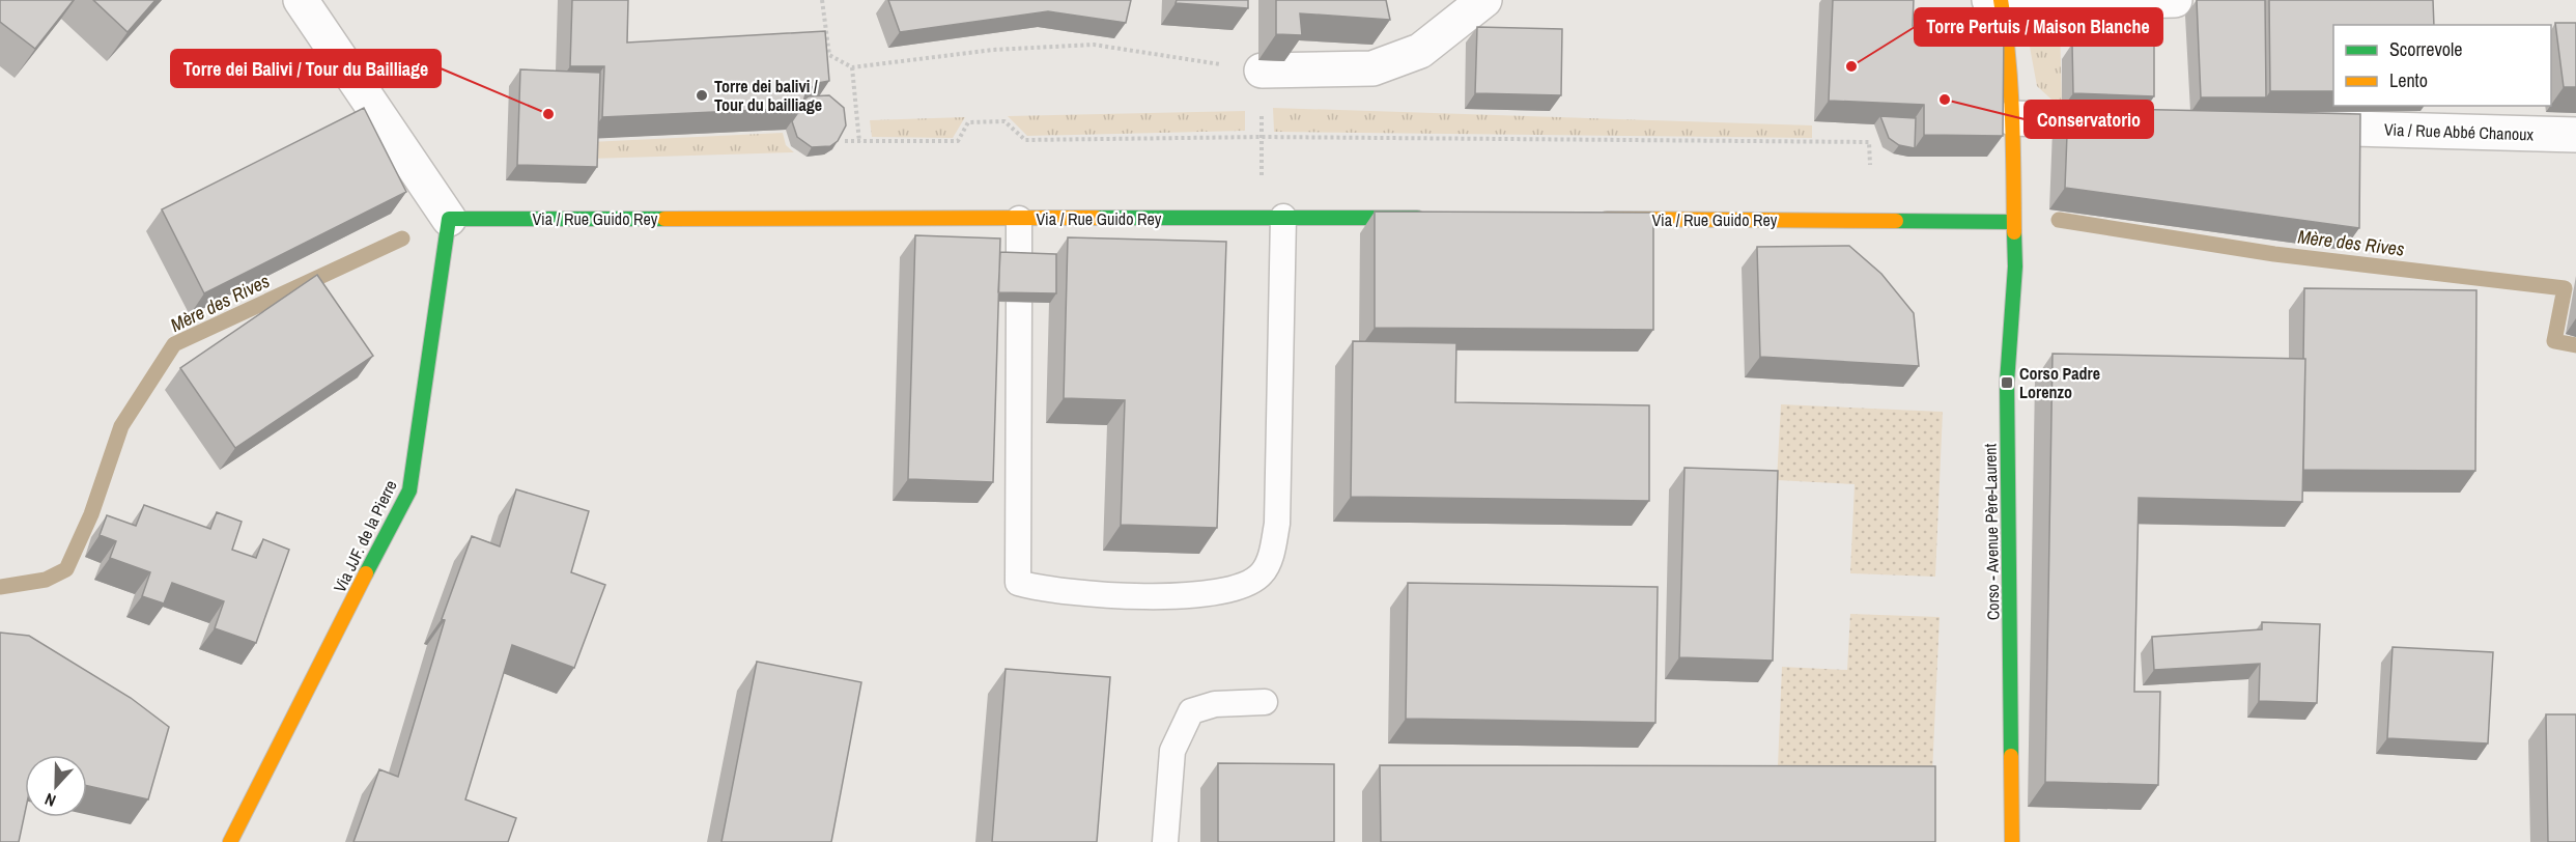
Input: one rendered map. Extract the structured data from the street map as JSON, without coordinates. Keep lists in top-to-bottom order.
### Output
{
  "streets": {
    "street": [
      "Via / Rue Abbé Chanoux",
      "Via / Rue Guido Rey",
      "Corso - Avenue Père-Laurent",
      "Via JJF. de la Pierre"
    ]
  },
  "crossings": [
    ["Via / Rue Guido Rey", "Corso - Avenue Père-Laurent"],
    ["Via / Rue Guido Rey", "Via JJF. de la Pierre"]
  ],
  "water": ["Mère des Rives"],
  "places": {
    "other": [
      "Torre Pertuis / Maison Blanche",
      "Torre dei balivi / Tour du bailliage",
      "Conservatorio",
      "Torre dei Balivi / Tour du Bailliage"
    ],
    "transit": ["Corso Padre Lorenzo"]
  },
  "legend": ["Scorrevole", "Lento"],
  "north": "bottom"
}
